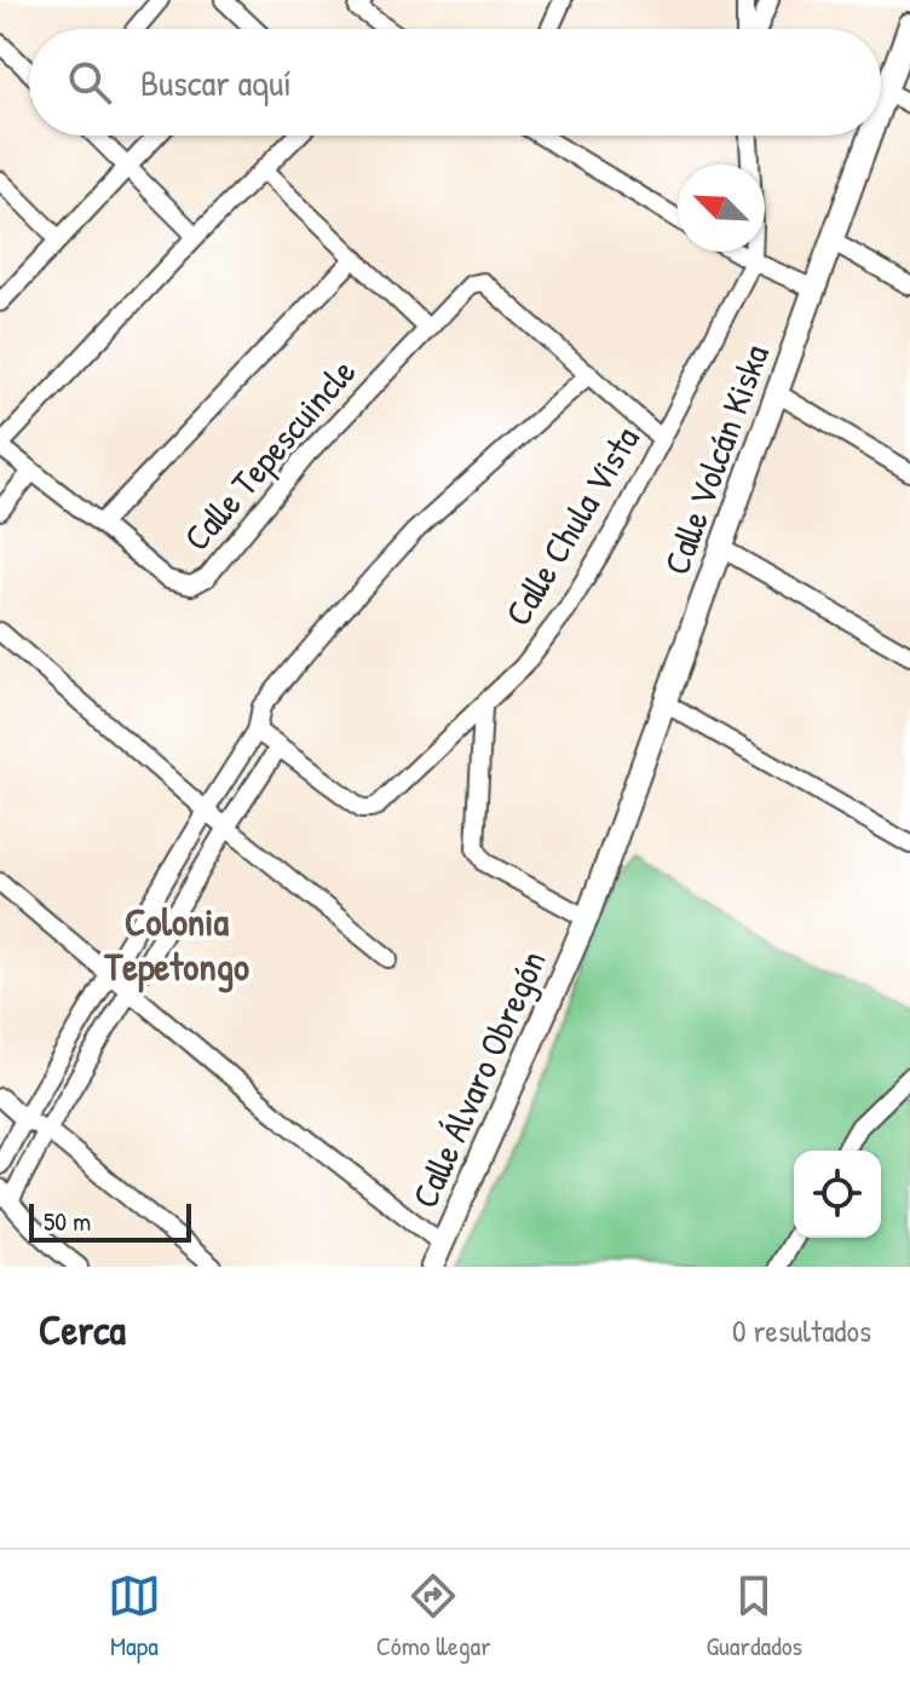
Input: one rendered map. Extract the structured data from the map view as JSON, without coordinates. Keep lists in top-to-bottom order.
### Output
{
  "streets": {
    "street": [
      "Calle Tepescuincle",
      "Calle Volcán Kiska",
      "Calle Chula Vista",
      "Calle Álvaro Obregón"
    ]
  },
  "crossings": [
    ["Calle Volcán Kiska", "Calle Álvaro Obregón"]
  ],
  "districts": ["Colonia Tepetongo"],
  "scale_bar": "50 m",
  "north": "top left",
  "page": {
    "search": "Buscar aquí",
    "scale": "50 m",
    "heading": ["Cerca", "0 resultados"],
    "nav": ["Mapa", "Cómo llegar", "Guardados"]
  }
}
